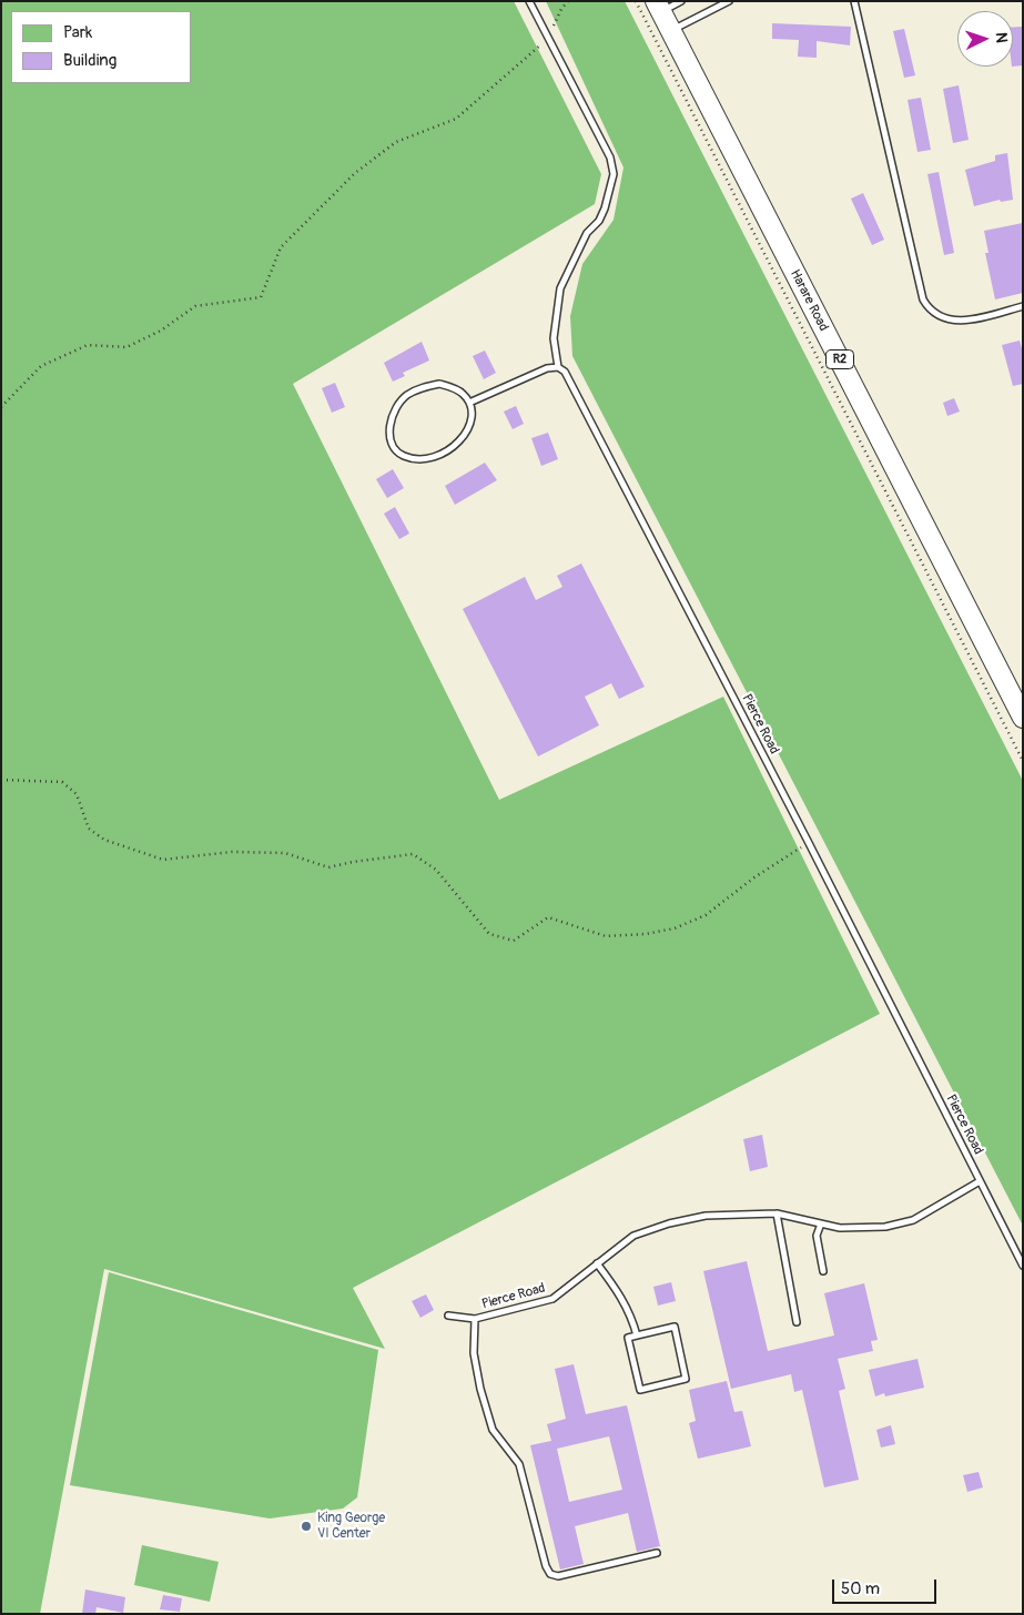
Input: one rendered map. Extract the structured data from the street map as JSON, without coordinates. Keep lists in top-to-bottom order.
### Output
{
  "streets": {
    "highway": ["Harare Road", "R2"],
    "lane": ["Pierce Road"]
  },
  "places": ["King George VI Center"],
  "legend": ["Park", "Building"],
  "scale_bar": "50 m",
  "north": "right"
}
